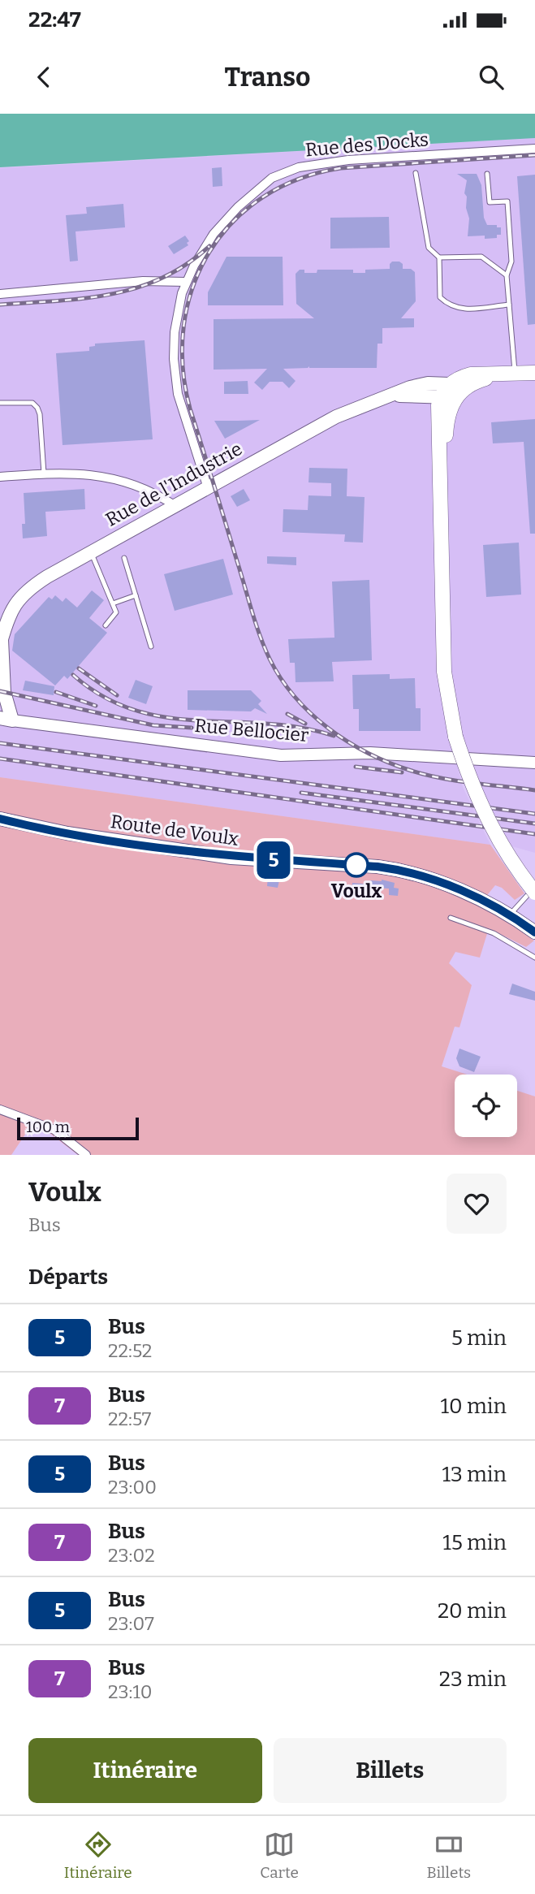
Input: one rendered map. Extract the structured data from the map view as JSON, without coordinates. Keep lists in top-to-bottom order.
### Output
{
  "streets": {
    "main road": ["Rue de l'Industrie", "Route de Voulx"],
    "street": ["Rue des Docks", "Rue Bellocier"]
  },
  "crossings": [
    ["Rue des Docks", "Rue de l'Industrie"]
  ],
  "places": ["Voulx"],
  "lines": ["bus line 5"],
  "scale_bar": "100 m",
  "page": {
    "status": "22:47",
    "header": "Transo",
    "on_map": "5",
    "scale": "100 m",
    "heading": [
      ["Voulx", "Bus"],
      "Départs"
    ],
    "list": [
      {
        "mark": "5",
        "name": "Bus",
        "note": "22:52",
        "value": "5 min"
      },
      {
        "mark": "7",
        "name": "Bus",
        "note": "22:57",
        "value": "10 min"
      },
      {
        "mark": "5",
        "name": "Bus",
        "note": "23:00",
        "value": "13 min"
      },
      {
        "mark": "7",
        "name": "Bus",
        "note": "23:02",
        "value": "15 min"
      },
      {
        "mark": "5",
        "name": "Bus",
        "note": "23:07",
        "value": "20 min"
      },
      {
        "mark": "7",
        "name": "Bus",
        "note": "23:10",
        "value": "23 min"
      }
    ],
    "buttons": ["Itinéraire", "Billets"],
    "tabs": ["Itinéraire", "Carte", "Billets"]
  }
}
